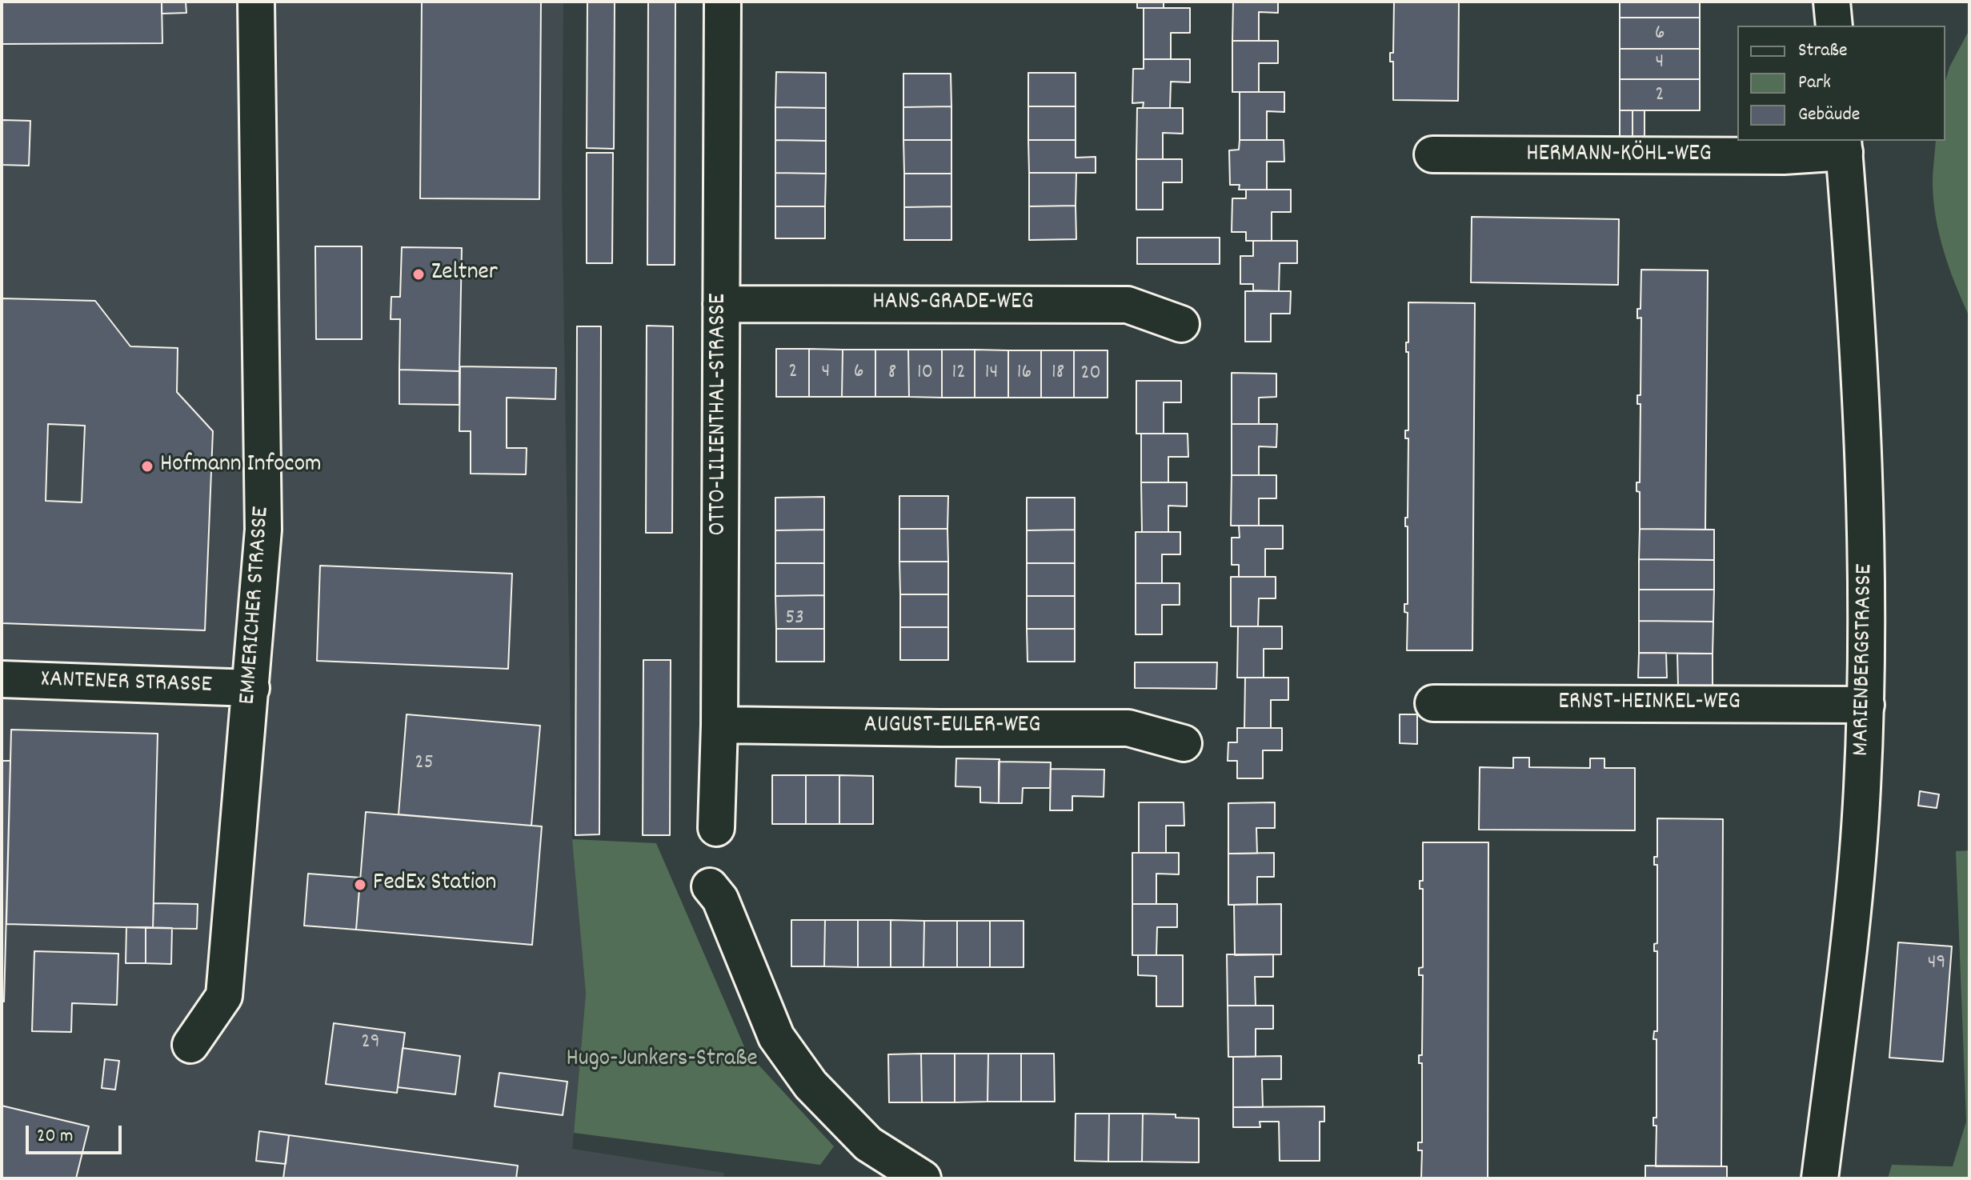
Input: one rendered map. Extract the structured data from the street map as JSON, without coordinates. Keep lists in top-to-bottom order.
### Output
{
  "streets": {
    "street": [
      "HERMANN-KÖHL-WEG",
      "HANS-GRADE-WEG",
      "OTTO-LILIENTHAL-STRASSE",
      "EMMERICHER STRASSE",
      "MARIENBERGSTRASSE",
      "XANTENER STRASSE",
      "ERNST-HEINKEL-WEG",
      "AUGUST-EULER-WEG"
    ]
  },
  "crossings": [
    ["HERMANN-KÖHL-WEG", "MARIENBERGSTRASSE"],
    ["HANS-GRADE-WEG", "OTTO-LILIENTHAL-STRASSE"],
    ["OTTO-LILIENTHAL-STRASSE", "AUGUST-EULER-WEG"],
    ["EMMERICHER STRASSE", "XANTENER STRASSE"],
    ["MARIENBERGSTRASSE", "ERNST-HEINKEL-WEG"]
  ],
  "parks": ["Hugo-Junkers-Straße"],
  "places": ["Zeltner", "Hofmann Infocom", "FedEx Station"],
  "house_numbers": [
    "6",
    "4",
    "2",
    "2",
    "4",
    "6",
    "8",
    "10",
    "12",
    "14",
    "16",
    "18",
    "20",
    "53",
    "25",
    "49",
    "29"
  ],
  "legend": ["Straße", "Park", "Gebäude"],
  "scale_bar": "20 m"
}
